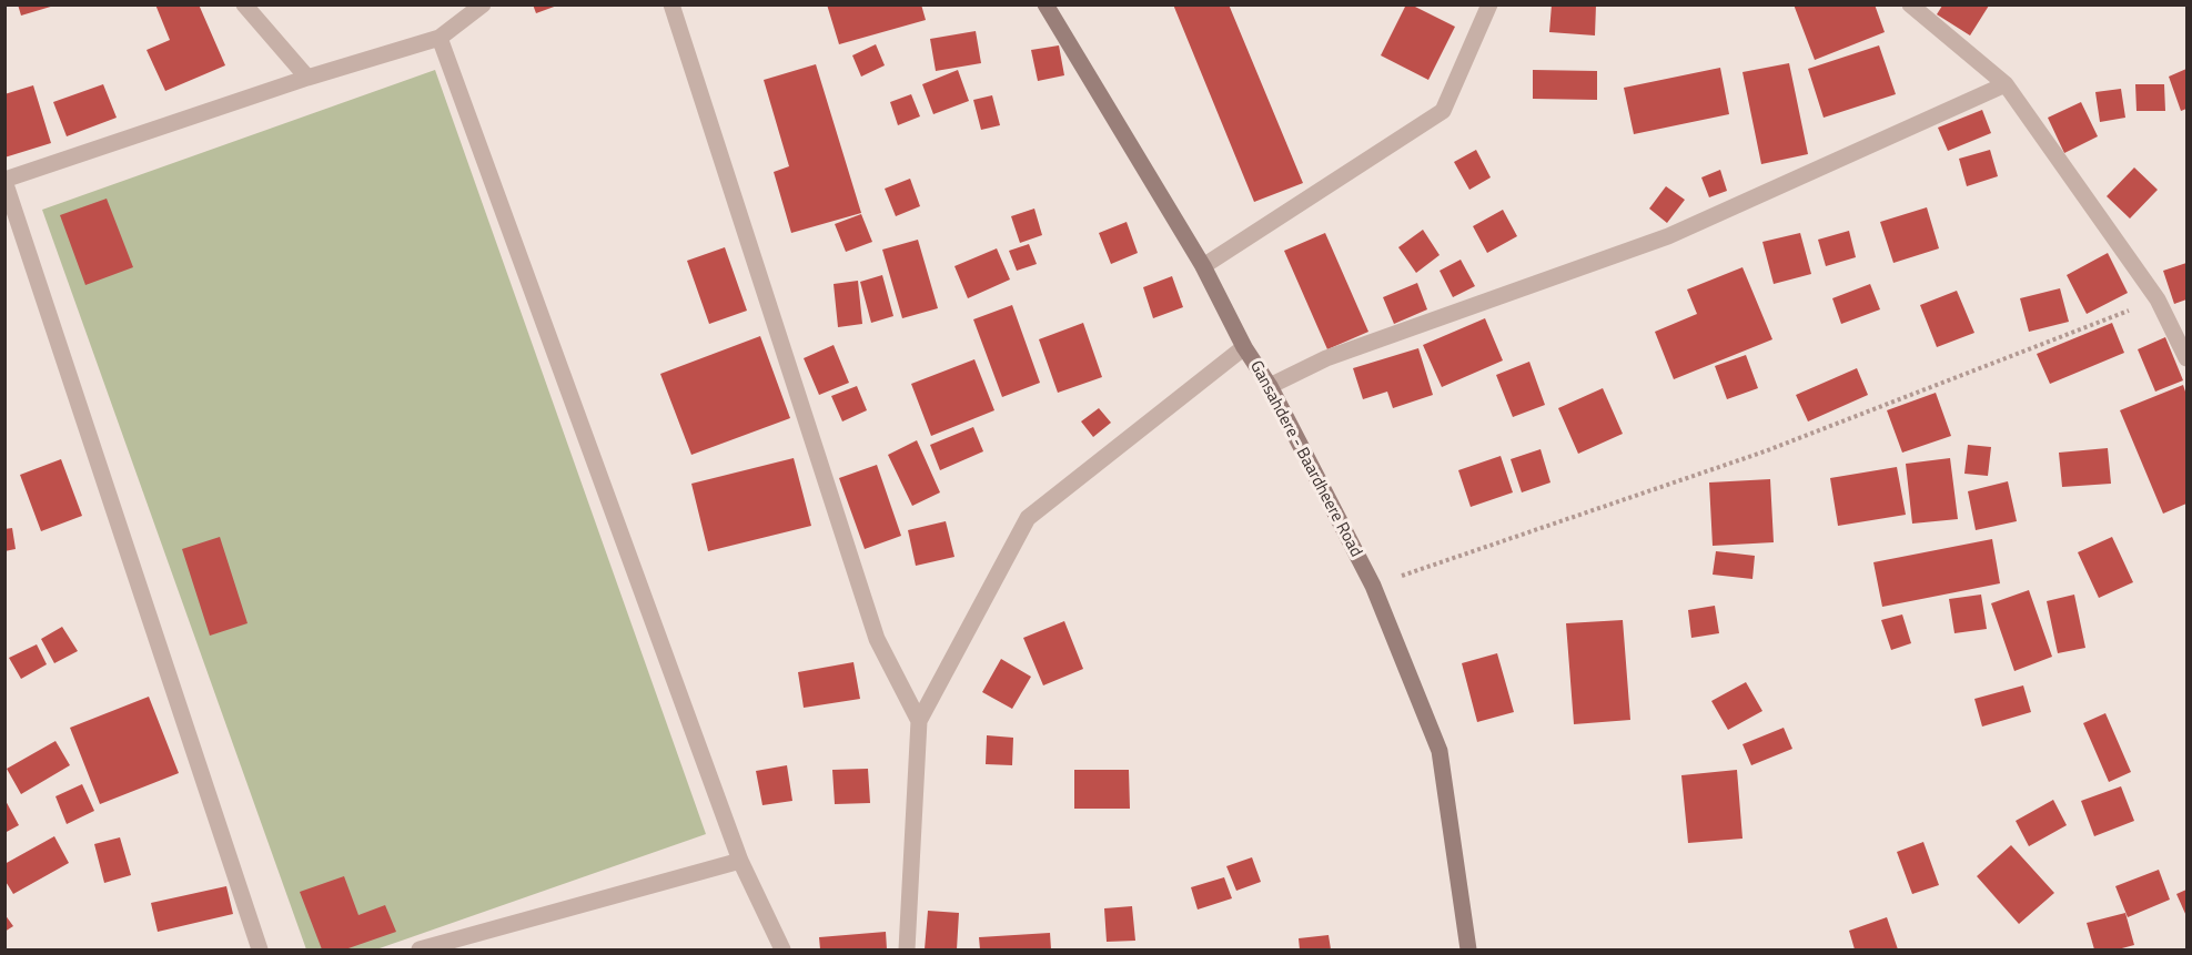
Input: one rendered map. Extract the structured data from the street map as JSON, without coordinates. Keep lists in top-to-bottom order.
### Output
{
  "streets": {
    "main road": ["Gansahdere - Baardheere Road"]
  }
}
